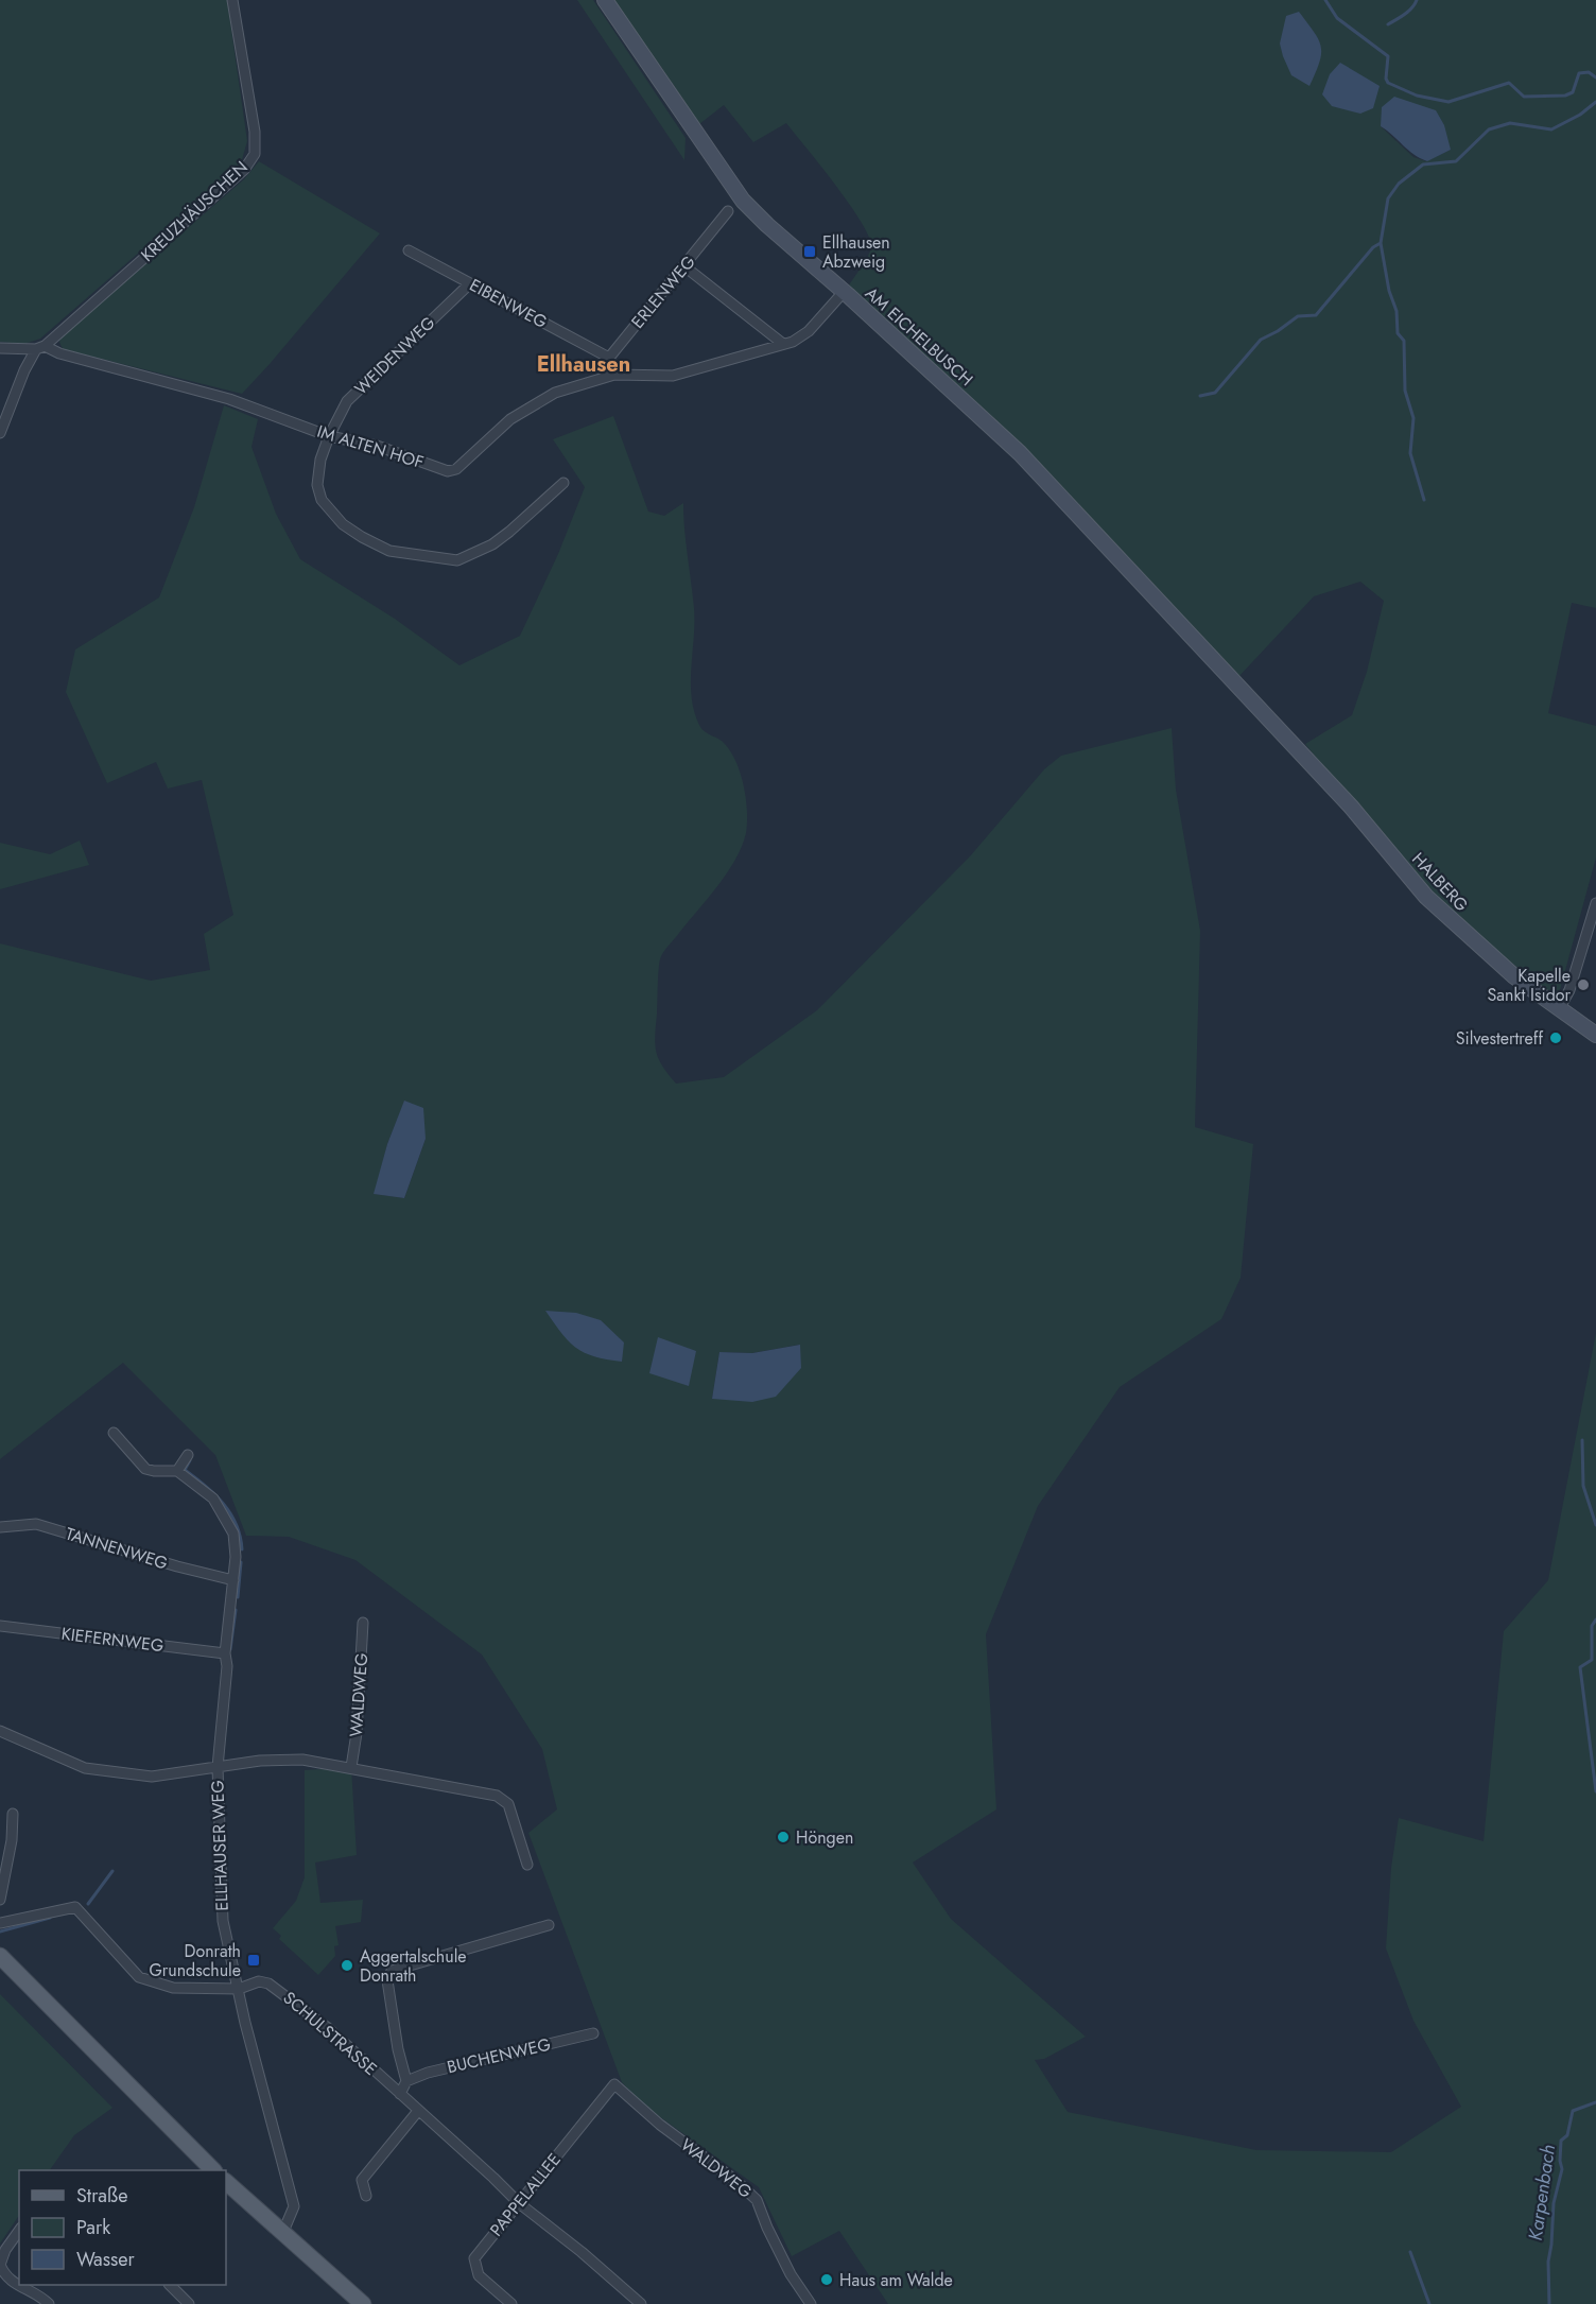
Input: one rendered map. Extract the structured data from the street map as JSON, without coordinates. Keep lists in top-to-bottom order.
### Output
{
  "streets": {
    "street": [
      "KREUZHÄUSCHEN",
      "ERLENWEG",
      "EIBENWEG",
      "AM EICHELBUSCH",
      "WEIDENWEG",
      "IM ALTEN HOF",
      "HALBERG",
      "TANNENWEG",
      "KIEFERNWEG",
      "WALDWEG",
      "ELLHAUSER WEG",
      "SCHULSTRASSE",
      "BUCHENWEG",
      "PAPPELALLEE"
    ]
  },
  "crossings": [
    ["KREUZHÄUSCHEN", "IM ALTEN HOF"],
    ["ERLENWEG", "EIBENWEG"],
    ["EIBENWEG", "WEIDENWEG"],
    ["AM EICHELBUSCH", "IM ALTEN HOF"],
    ["AM EICHELBUSCH", "HALBERG"],
    ["WEIDENWEG", "IM ALTEN HOF"],
    ["TANNENWEG", "ELLHAUSER WEG"],
    ["KIEFERNWEG", "ELLHAUSER WEG"],
    ["WALDWEG", "PAPPELALLEE"],
    ["ELLHAUSER WEG", "SCHULSTRASSE"],
    ["SCHULSTRASSE", "PAPPELALLEE"]
  ],
  "districts": ["Ellhausen"],
  "water": ["Karpenbach"],
  "places": {
    "transit": ["Ellhausen Abzweig", "Donrath Grundschule"],
    "other": [
      "Kapelle Sankt Isidor",
      "Silvestertreff",
      "Höngen",
      "Aggertalschule Donrath",
      "Haus am Walde"
    ]
  },
  "legend": ["Straße", "Park", "Wasser"]
}
